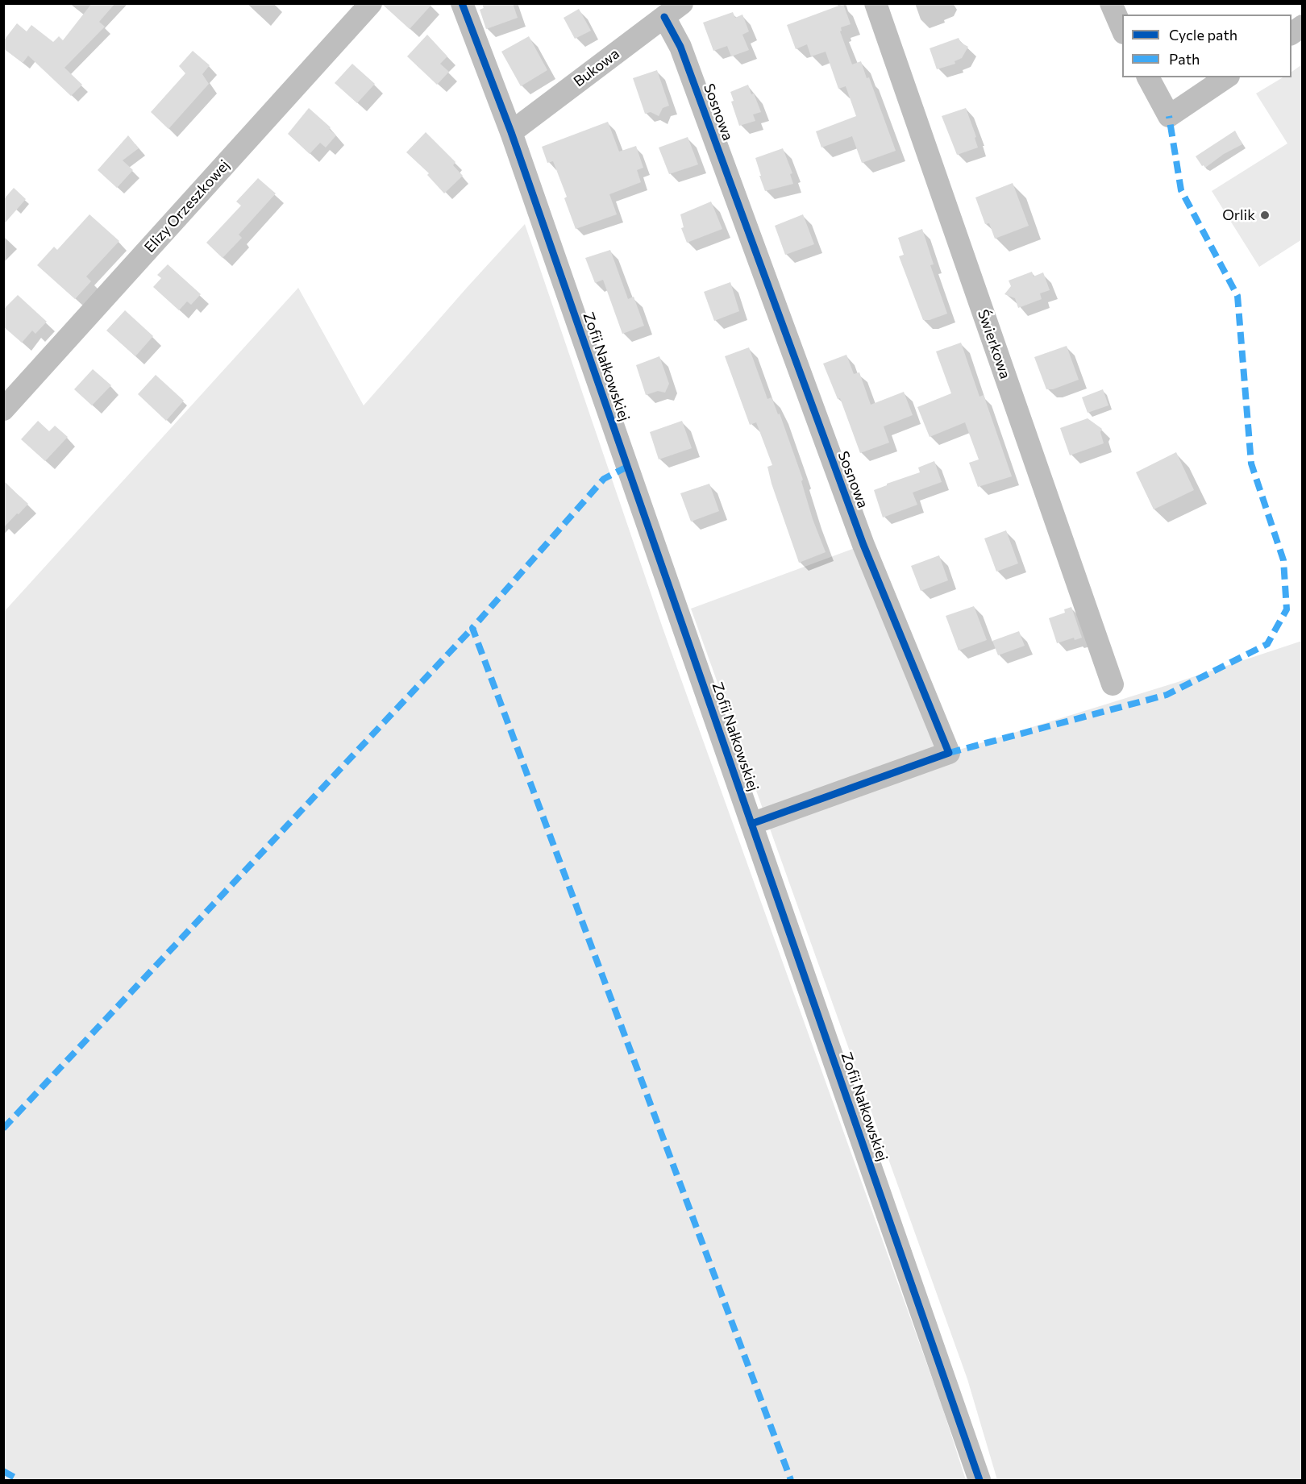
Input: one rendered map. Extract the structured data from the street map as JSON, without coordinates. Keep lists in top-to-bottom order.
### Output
{
  "streets": {
    "street": [
      "Bukowa",
      "Sosnowa",
      "Elizy Orzeszkowej",
      "Świerkowa",
      "Zofii Nałkowskiej"
    ]
  },
  "crossings": [
    ["Bukowa", "Sosnowa"],
    ["Bukowa", "Zofii Nałkowskiej"],
    ["Sosnowa", "Zofii Nałkowskiej"]
  ],
  "places": ["Orlik"],
  "legend": ["Cycle path", "Path"]
}
